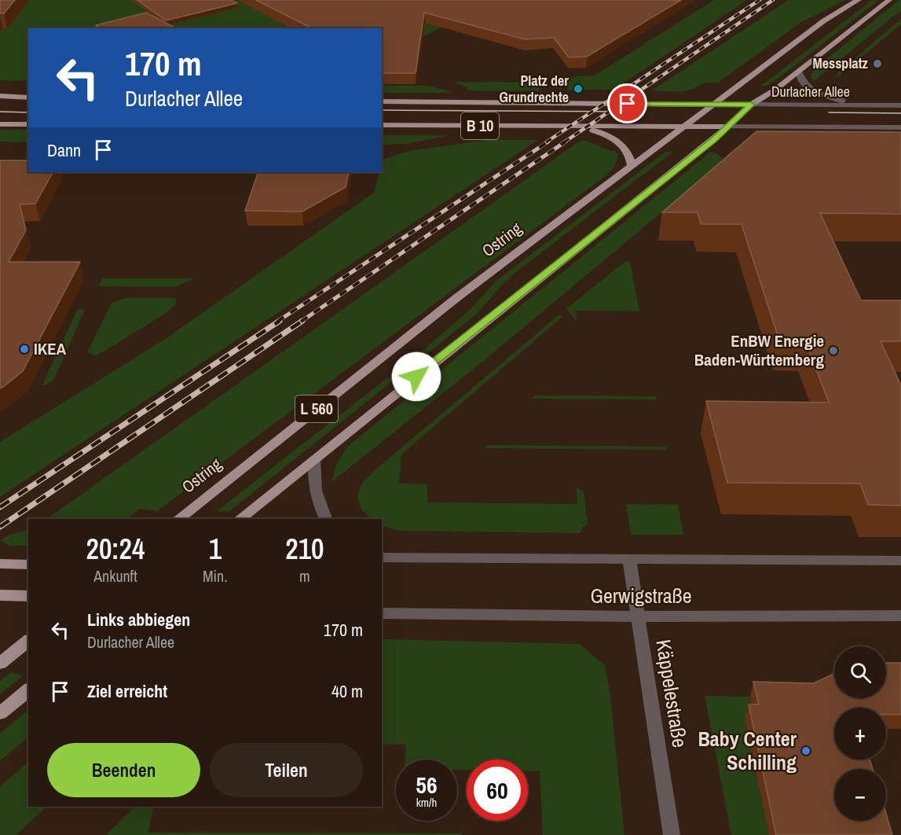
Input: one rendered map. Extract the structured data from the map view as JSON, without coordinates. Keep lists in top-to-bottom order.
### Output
{
  "streets": {
    "main road": [
      "Durlacher Allee",
      "B 10",
      "Ostring",
      "L 560"
    ],
    "street": ["Gerwigstraße", "Käppelestraße"]
  },
  "crossings": [
    ["Durlacher Allee", "Ostring"],
    ["B 10", "Ostring"],
    ["B 10", "L 560"],
    ["Gerwigstraße", "Käppelestraße"]
  ],
  "places": [
    "Messplatz",
    "Platz der Grundrechte",
    "IKEA",
    "EnBW Energie Baden-Württemberg",
    "Baby Center Schilling"
  ],
  "page": {
    "turn": ["170 m", "Durlacher Allee"],
    "then": "Dann",
    "eta": [
      "20:24",
      "Ankunft",
      "1",
      "Min.",
      "210",
      "m"
    ],
    "list": [
      {
        "name": "Links abbiegen",
        "note": "Durlacher Allee",
        "value": "170 m"
      },
      {
        "name": "Ziel erreicht",
        "value": "40 m"
      }
    ],
    "map_buttons": ["+", "−"],
    "buttons": ["Beenden", "Teilen"],
    "speed": "56 km/h",
    "limit": "60"
  }
}
